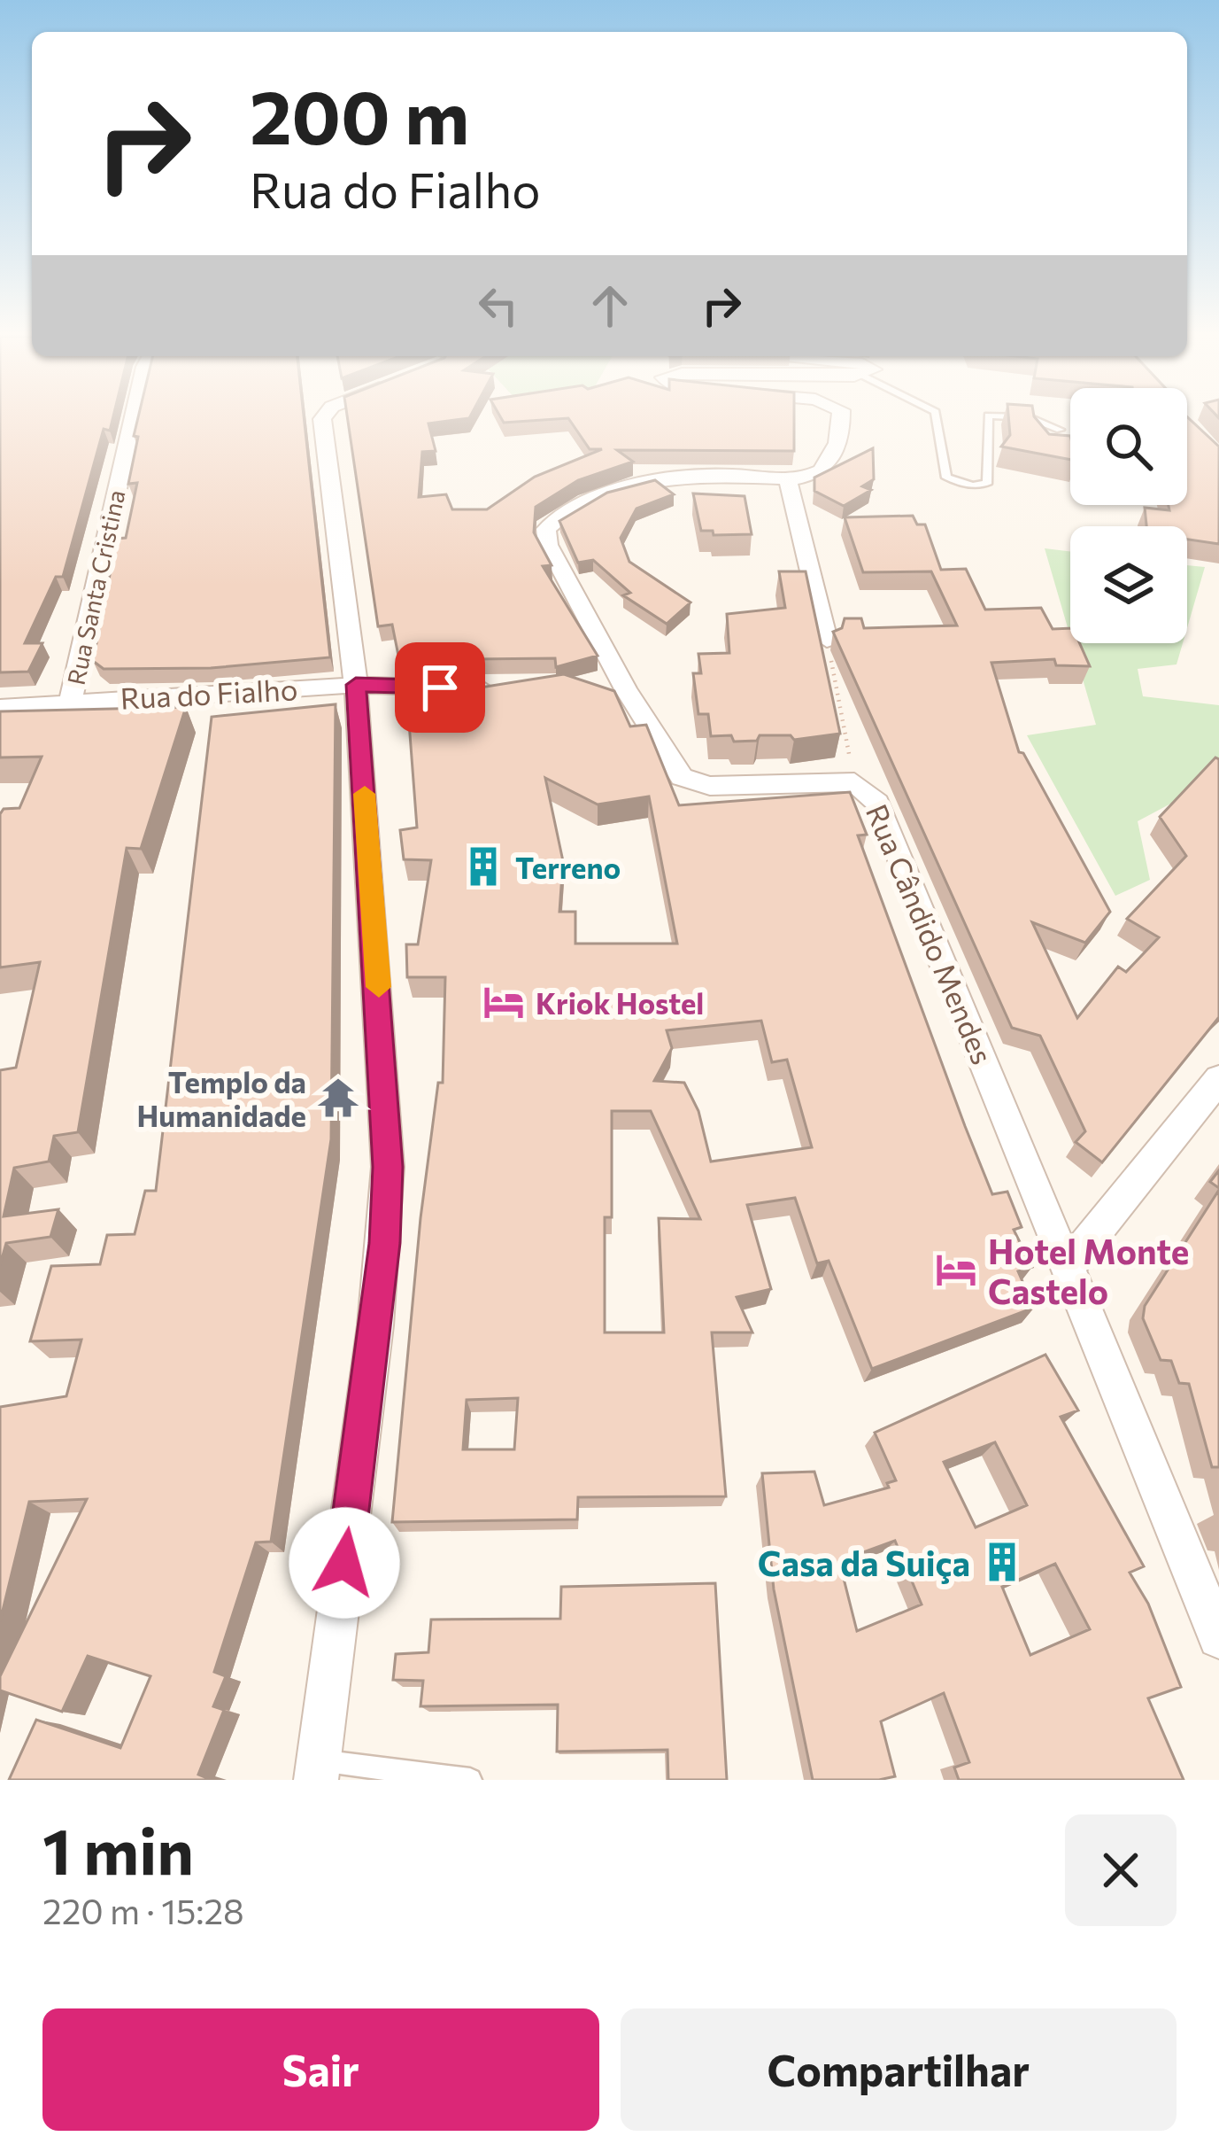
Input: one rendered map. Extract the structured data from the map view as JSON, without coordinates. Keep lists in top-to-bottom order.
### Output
{
  "streets": {
    "street": ["Rua Santa Cristina", "Rua do Fialho", "Rua Cândido Mendes"]
  },
  "crossings": [
    ["Rua Santa Cristina", "Rua do Fialho"]
  ],
  "places": {
    "building": ["Terreno", "Casa da Suiça"],
    "hotel": ["Kriok Hostel", "Hotel Monte Castelo"],
    "temple": ["Templo da Humanidade"]
  },
  "page": {
    "turn": ["200 m", "Rua do Fialho"],
    "heading": ["1 min", "220 m · 15:28"],
    "buttons": ["Sair", "Compartilhar"]
  }
}
